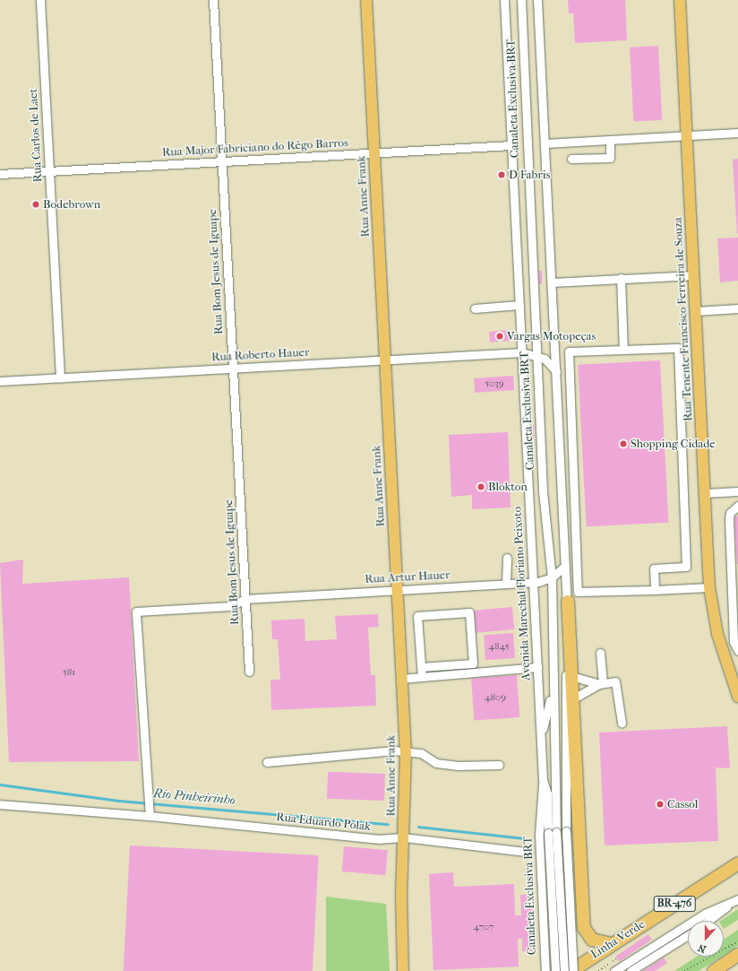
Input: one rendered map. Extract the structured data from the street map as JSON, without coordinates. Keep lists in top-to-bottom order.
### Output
{
  "streets": {
    "highway": ["BR-476", "Linha Verde"],
    "main road": ["Rua Anne Frank", "Rua Tenente Francisco Ferreira de Souza"],
    "street": [
      "Canaleta Exclusiva BRT",
      "Rua Carlos de Laet",
      "Rua Major Fabriciano do Rêgo Barros",
      "Rua Bom Jesus de Iguape",
      "Rua Roberto Hauer",
      "Rua Artur Hauer",
      "Avenida Marechal Floriano Peixoto",
      "Rua Eduardo Polak"
    ]
  },
  "crossings": [
    ["Canaleta Exclusiva BRT", "Rua Roberto Hauer"],
    ["Canaleta Exclusiva BRT", "Rua Artur Hauer"],
    ["Canaleta Exclusiva BRT", "Avenida Marechal Floriano Peixoto"],
    ["Rua Carlos de Laet", "Rua Major Fabriciano do Rêgo Barros"],
    ["Rua Carlos de Laet", "Rua Roberto Hauer"],
    ["Rua Major Fabriciano do Rêgo Barros", "Rua Anne Frank"],
    ["Rua Major Fabriciano do Rêgo Barros", "Rua Bom Jesus de Iguape"],
    ["Rua Major Fabriciano do Rêgo Barros", "Avenida Marechal Floriano Peixoto"],
    ["Rua Anne Frank", "Rua Roberto Hauer"],
    ["Rua Anne Frank", "Rua Artur Hauer"],
    ["Rua Anne Frank", "Rua Eduardo Polak"],
    ["Rua Bom Jesus de Iguape", "Rua Roberto Hauer"],
    ["Rua Bom Jesus de Iguape", "Rua Artur Hauer"],
    ["Rua Roberto Hauer", "Avenida Marechal Floriano Peixoto"],
    ["Rua Artur Hauer", "Avenida Marechal Floriano Peixoto"]
  ],
  "water": ["Rio Pinheirinho"],
  "places": [
    "D Fabris",
    "Bodebrown",
    "Vargas Motopeças",
    "Shopping Cidade",
    "Blokton",
    "Cassol"
  ],
  "house_numbers": [
    "5039",
    "4845",
    "581",
    "4809",
    "4707"
  ],
  "north": "bottom"
}
